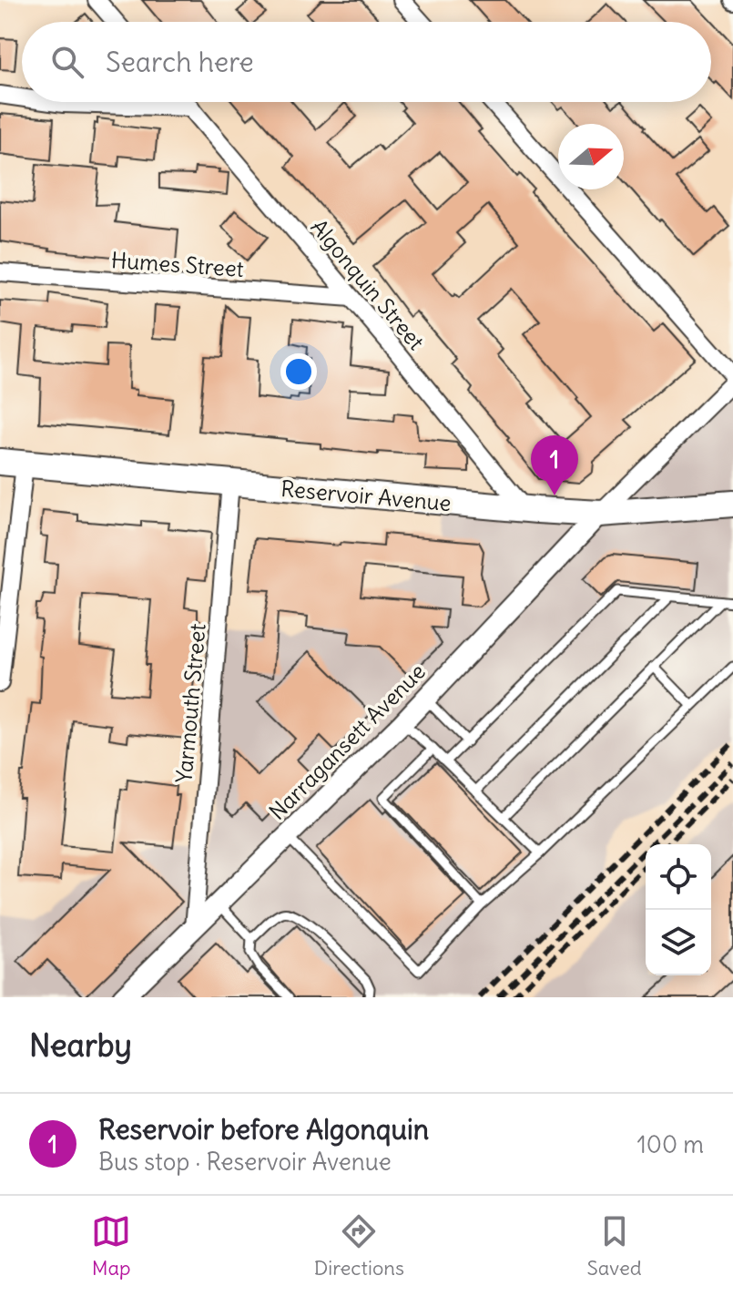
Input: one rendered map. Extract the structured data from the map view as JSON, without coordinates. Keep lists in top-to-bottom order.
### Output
{
  "streets": {
    "main road": ["Reservoir Avenue"],
    "street": [
      "Humes Street",
      "Algonquin Street",
      "Yarmouth Street",
      "Narragansett Avenue"
    ]
  },
  "crossings": [
    ["Humes Street", "Algonquin Street"],
    ["Algonquin Street", "Reservoir Avenue"],
    ["Reservoir Avenue", "Yarmouth Street"],
    ["Reservoir Avenue", "Narragansett Avenue"],
    ["Yarmouth Street", "Narragansett Avenue"]
  ],
  "north": "right",
  "page": {
    "search": "Search here",
    "pins": "1",
    "heading": "Nearby",
    "list": [
      {
        "mark": "1",
        "name": "Reservoir before Algonquin",
        "note": "Bus stop · Reservoir Avenue",
        "value": "100 m"
      }
    ],
    "nav": ["Map", "Directions", "Saved"]
  }
}
